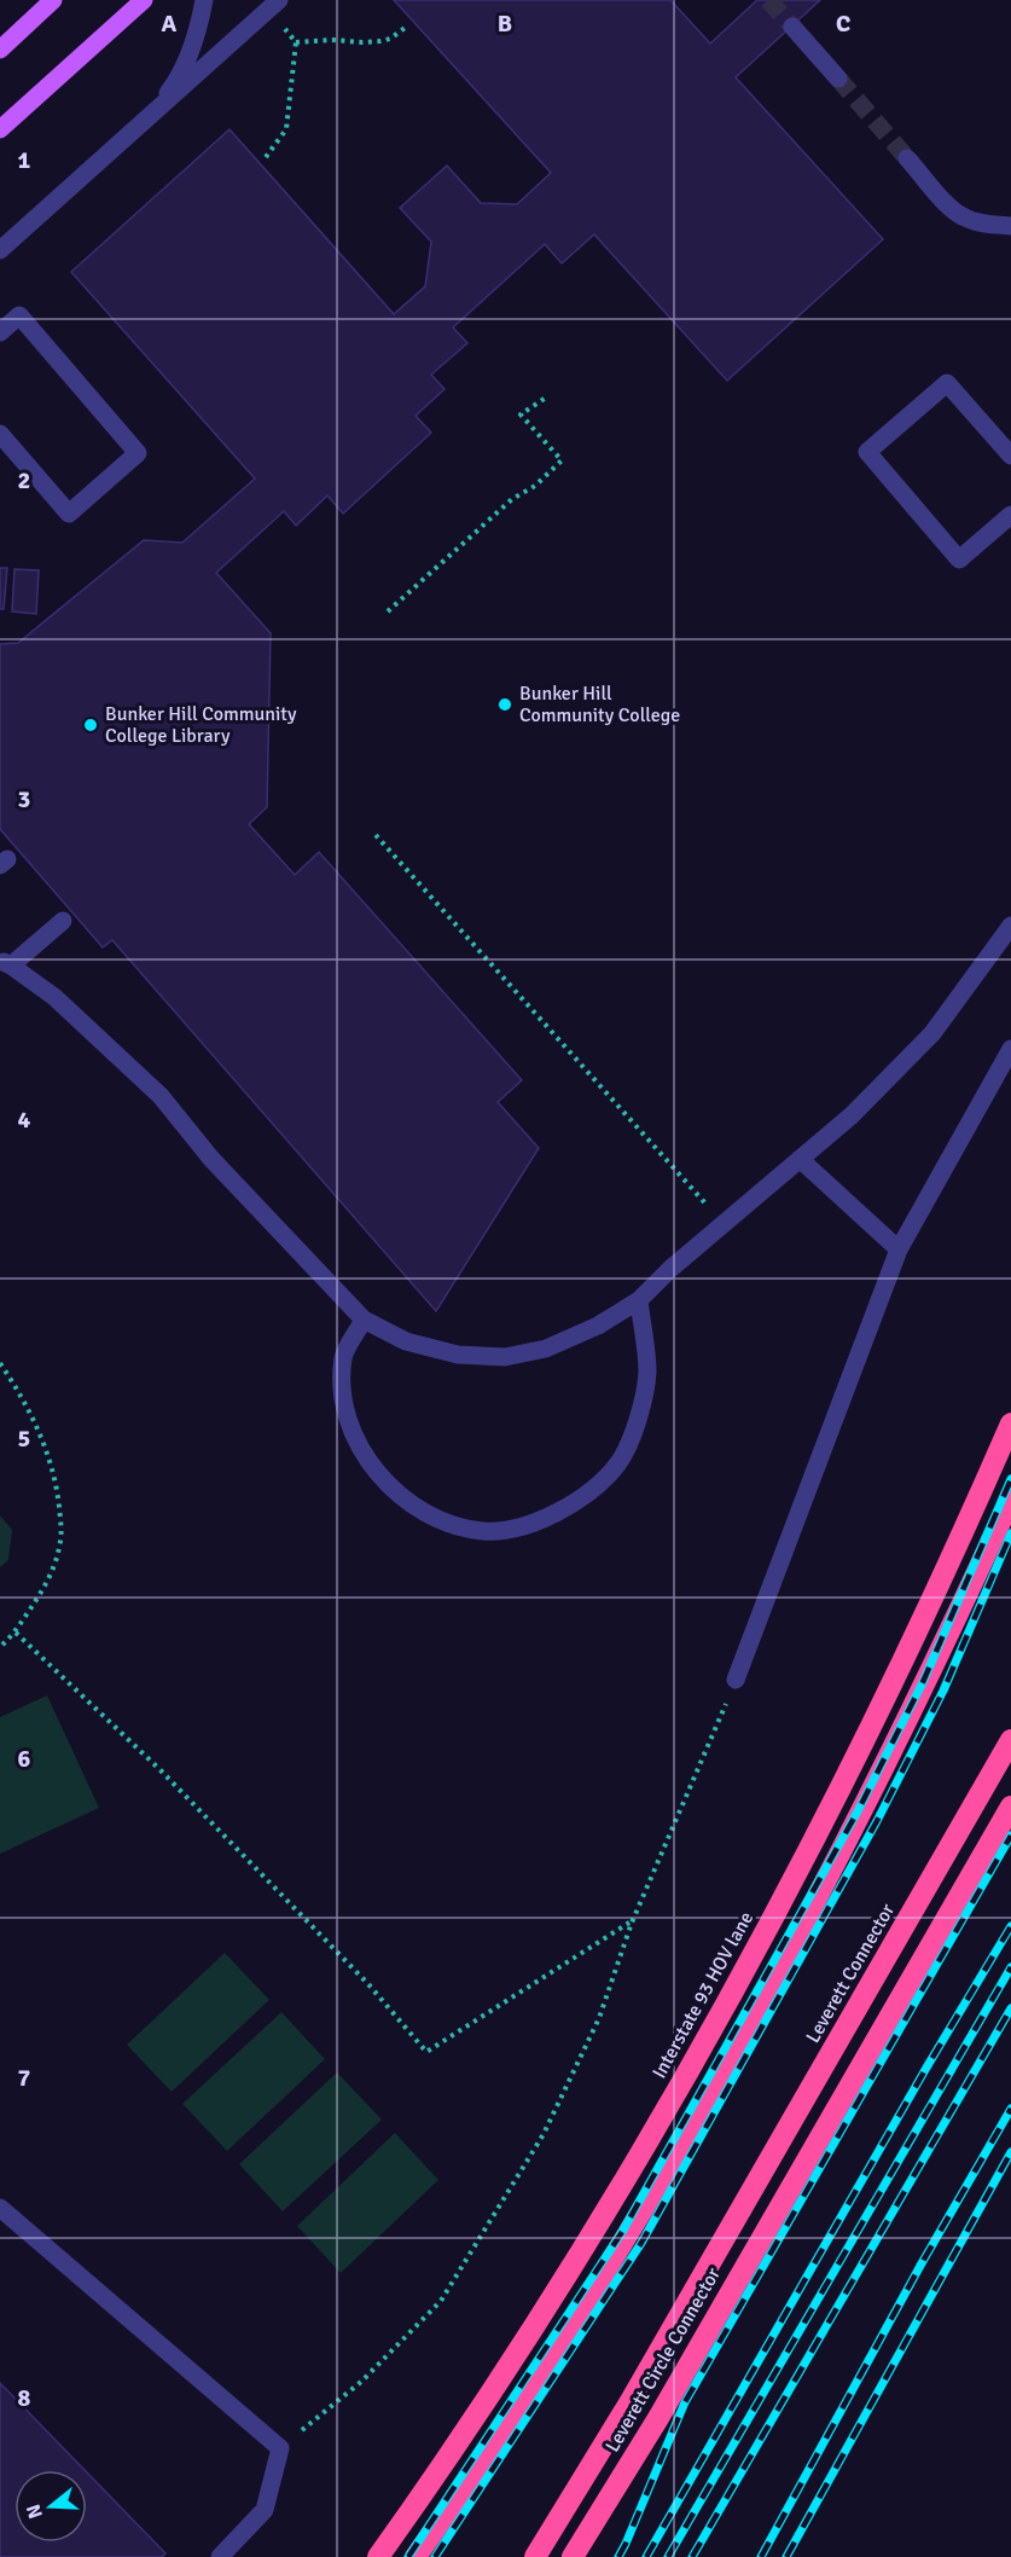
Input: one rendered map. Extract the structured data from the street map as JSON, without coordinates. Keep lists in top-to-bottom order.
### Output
{
  "streets": {
    "highway": ["Leverett Connector", "Interstate 93 HOV lane", "Leverett Circle Connector"]
  },
  "crossings": [
    ["Leverett Connector", "Leverett Circle Connector"]
  ],
  "places": ["Bunker Hill Community College", "Bunker Hill Community College Library"],
  "north": "left",
  "grid": {
    "columns": ["A", "B", "C"],
    "rows": [
      "1",
      "2",
      "3",
      "4",
      "5",
      "6",
      "7",
      "8"
    ]
  }
}
